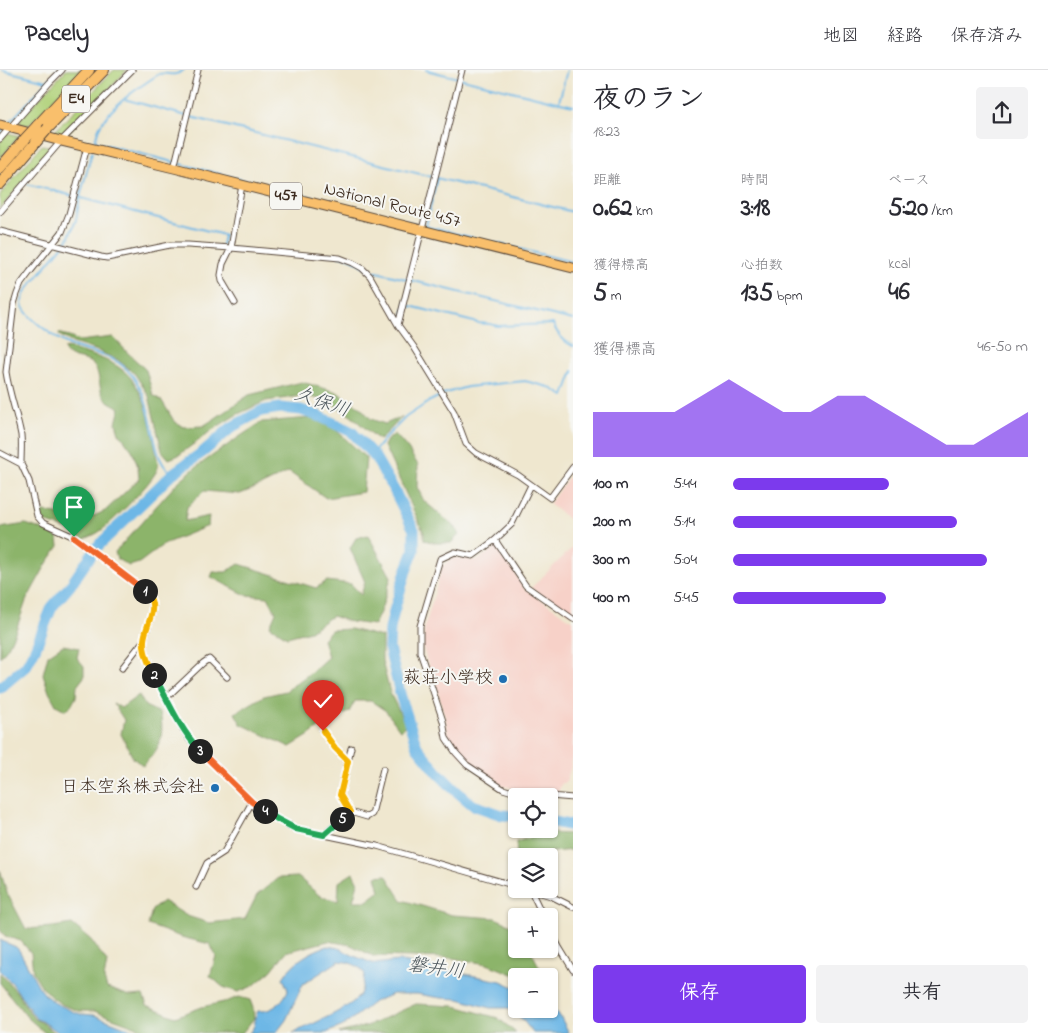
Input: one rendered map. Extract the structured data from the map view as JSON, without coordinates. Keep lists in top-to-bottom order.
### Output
{
  "streets": {
    "highway": ["E4", "457", "National Route 457"]
  },
  "water": ["久保川", "磐井川"],
  "places": ["萩荘小学校", "日本空糸株式会社"],
  "page": {
    "header": "Pacely",
    "nav": ["地図", "経路", "保存済み"],
    "heading": ["夜のラン", "18:23"],
    "stats": [
      ["距離", "0.62 km"],
      ["時間", "3:18"],
      ["ペース", "5:20 /km"],
      ["獲得標高", "5 m"],
      ["心拍数", "135 bpm"],
      ["kcal", "46"]
    ],
    "chart": ["獲得標高", "46–50 m"],
    "list": [
      {
        "name": "100 m",
        "note": "5:44"
      },
      {
        "name": "200 m",
        "note": "5:14"
      },
      {
        "name": "300 m",
        "note": "5:04"
      },
      {
        "name": "400 m",
        "note": "5:45"
      }
    ],
    "pins": [
      "1",
      "2",
      "3",
      "4",
      "5"
    ],
    "map_buttons": ["+", "−"],
    "buttons": ["保存", "共有"]
  }
}
